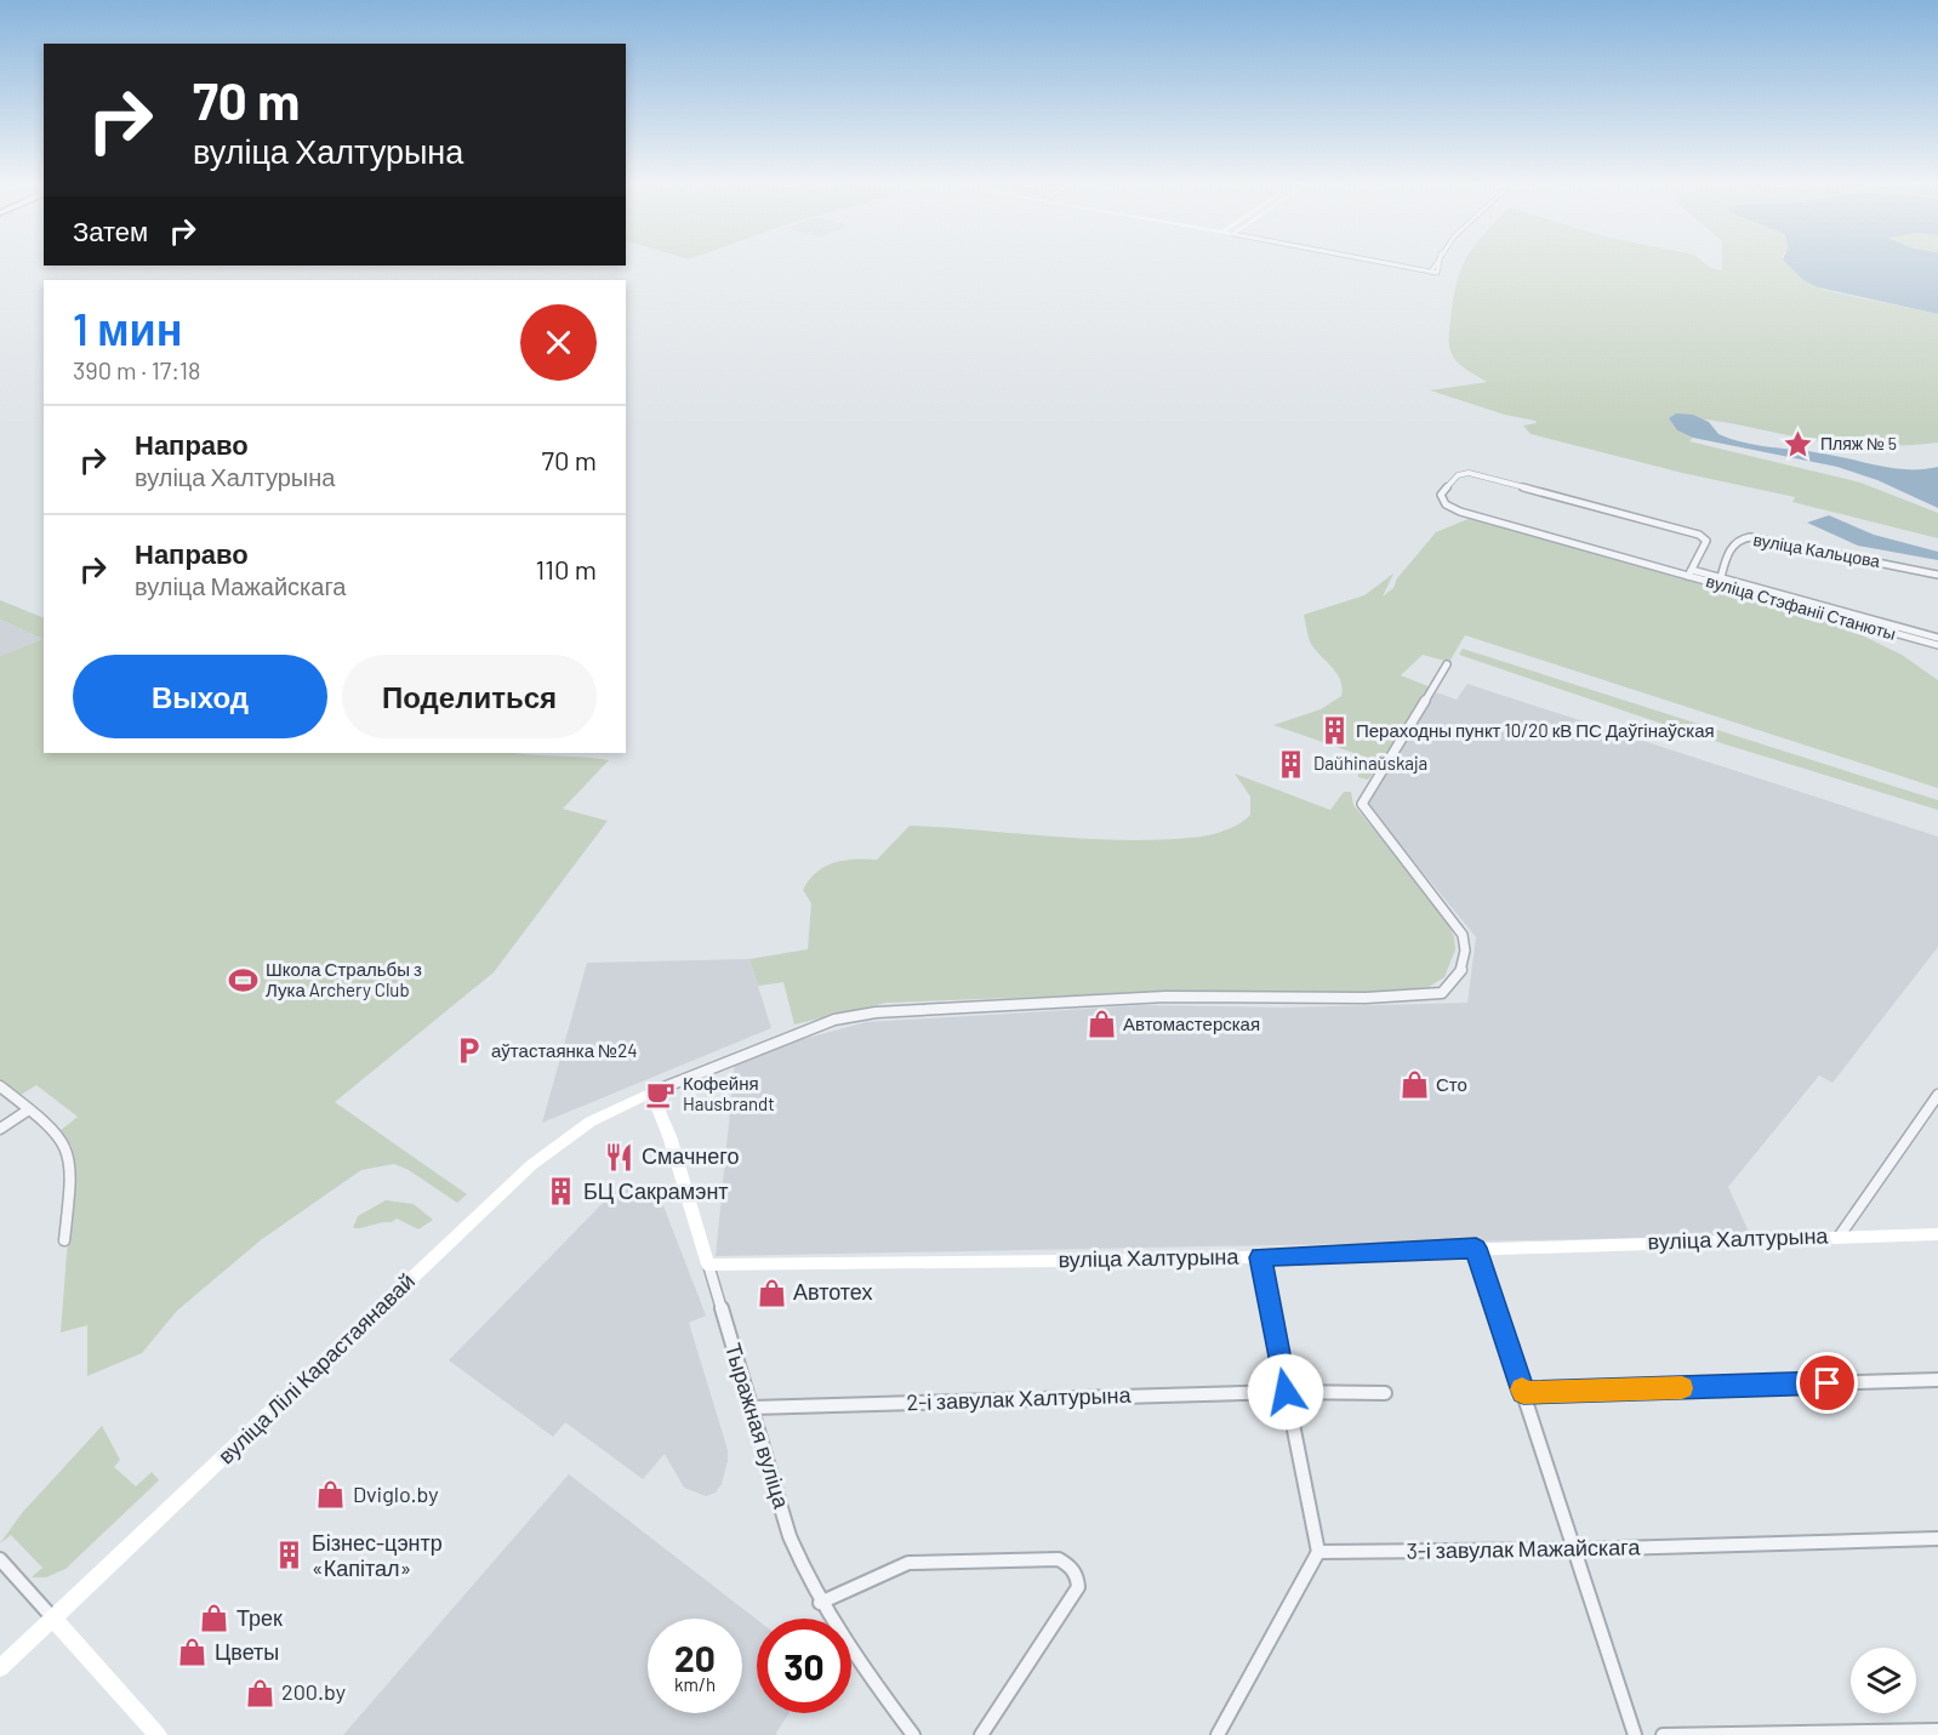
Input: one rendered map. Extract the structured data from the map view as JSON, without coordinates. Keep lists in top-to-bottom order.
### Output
{
  "streets": {
    "street": [
      "вуліца Кальцова",
      "вуліца Стэфаніі Станюты",
      "вуліца Халтурына",
      "вуліца Лілі Карастаянавай",
      "2-і завулак Халтурына",
      "Тыражная вуліца",
      "3-і завулак Мажайскага"
    ]
  },
  "crossings": [
    ["вуліца Халтурына", "Тыражная вуліца"],
    ["вуліца Лілі Карастаянавай", "Тыражная вуліца"],
    ["2-і завулак Халтурына", "Тыражная вуліца"]
  ],
  "places": {
    "place": ["Пляж № 5"],
    "building": [
      "Пераходны пункт 10/20 кВ ПС Даўгінаўская",
      "Daŭhinaŭskaja",
      "БЦ Сакрамэнт",
      "Бізнес-цэнтр «Капітал»"
    ],
    "sports": ["Школа Стральбы з Лука Archery Club"],
    "shop": [
      "Автомастерская",
      "Сто",
      "Автотех",
      "Dviglo.by",
      "Трек",
      "Цветы",
      "200.by"
    ],
    "parking": ["аўтастаянка №24"],
    "cafe": ["Кофейня Hausbrandt"],
    "restaurant": ["Смачнего"]
  },
  "page": {
    "turn": ["70 m", "вуліца Халтурына"],
    "then": "Затем",
    "heading": ["1 мин", "390 m · 17:18"],
    "list": [
      {
        "name": "Направо",
        "note": "вуліца Халтурына",
        "value": "70 m"
      },
      {
        "name": "Направо",
        "note": "вуліца Мажайскага",
        "value": "110 m"
      }
    ],
    "buttons": ["Выход", "Поделиться"],
    "speed": "20 km/h",
    "limit": "30"
  }
}
